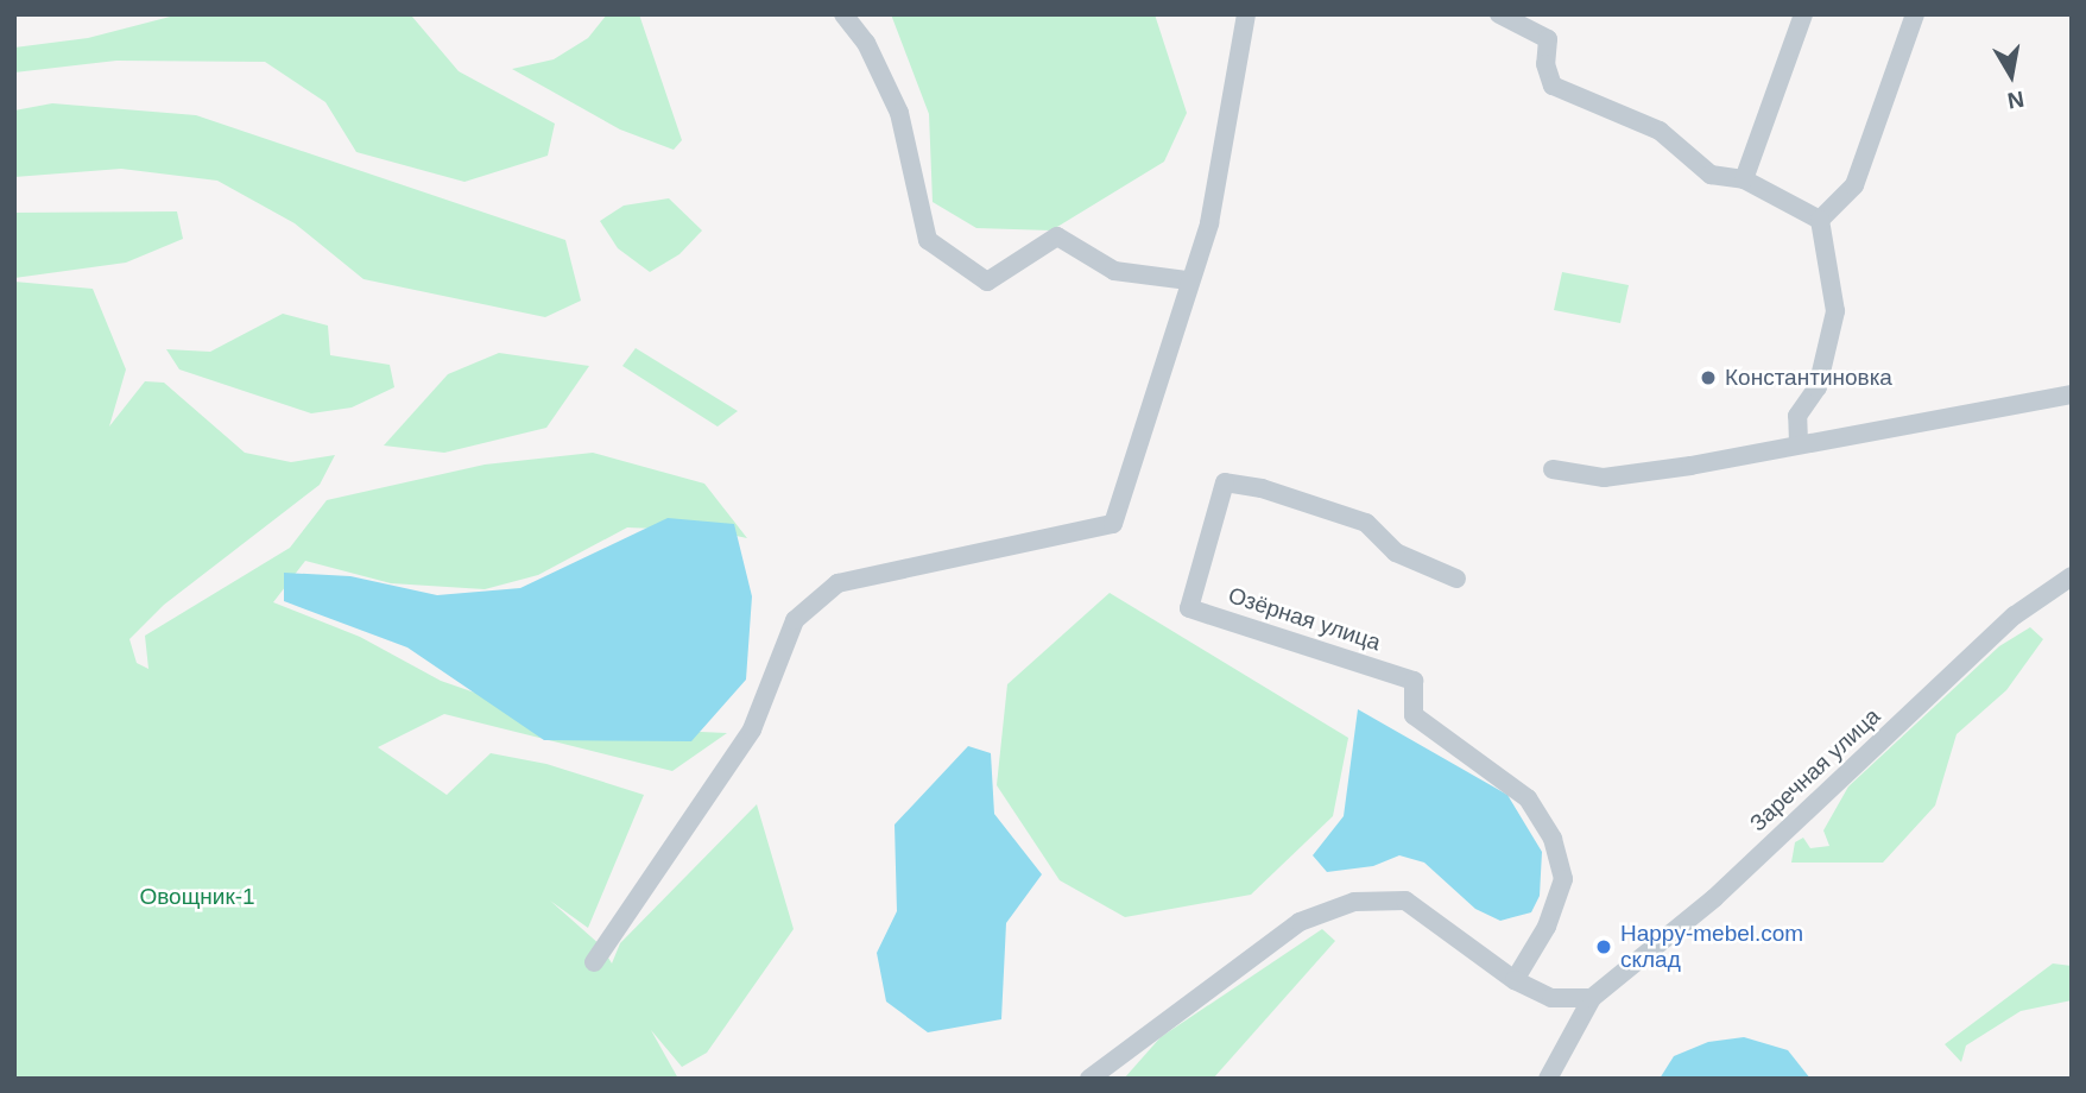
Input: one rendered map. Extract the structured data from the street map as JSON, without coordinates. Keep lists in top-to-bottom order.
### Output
{
  "streets": {
    "street": ["Озёрная улица", "Заречная улица"]
  },
  "parks": ["Овощник-1"],
  "places": ["Константиновка", "Happy-mebel.com склад"],
  "north": "bottom"
}
